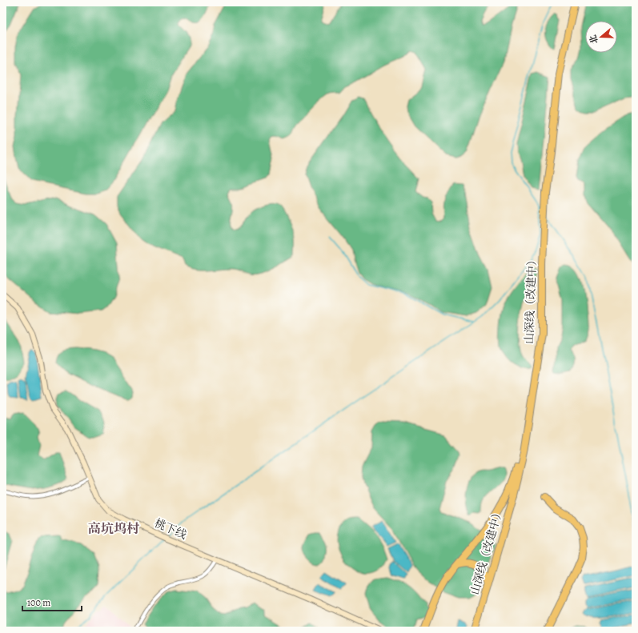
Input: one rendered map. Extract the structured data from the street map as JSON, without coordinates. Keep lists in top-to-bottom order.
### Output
{
  "streets": {
    "highway": ["山深线（改建中）"],
    "main road": ["桃下线"]
  },
  "districts": ["高坑坞村"],
  "scale_bar": "100 m",
  "north": "left"
}
